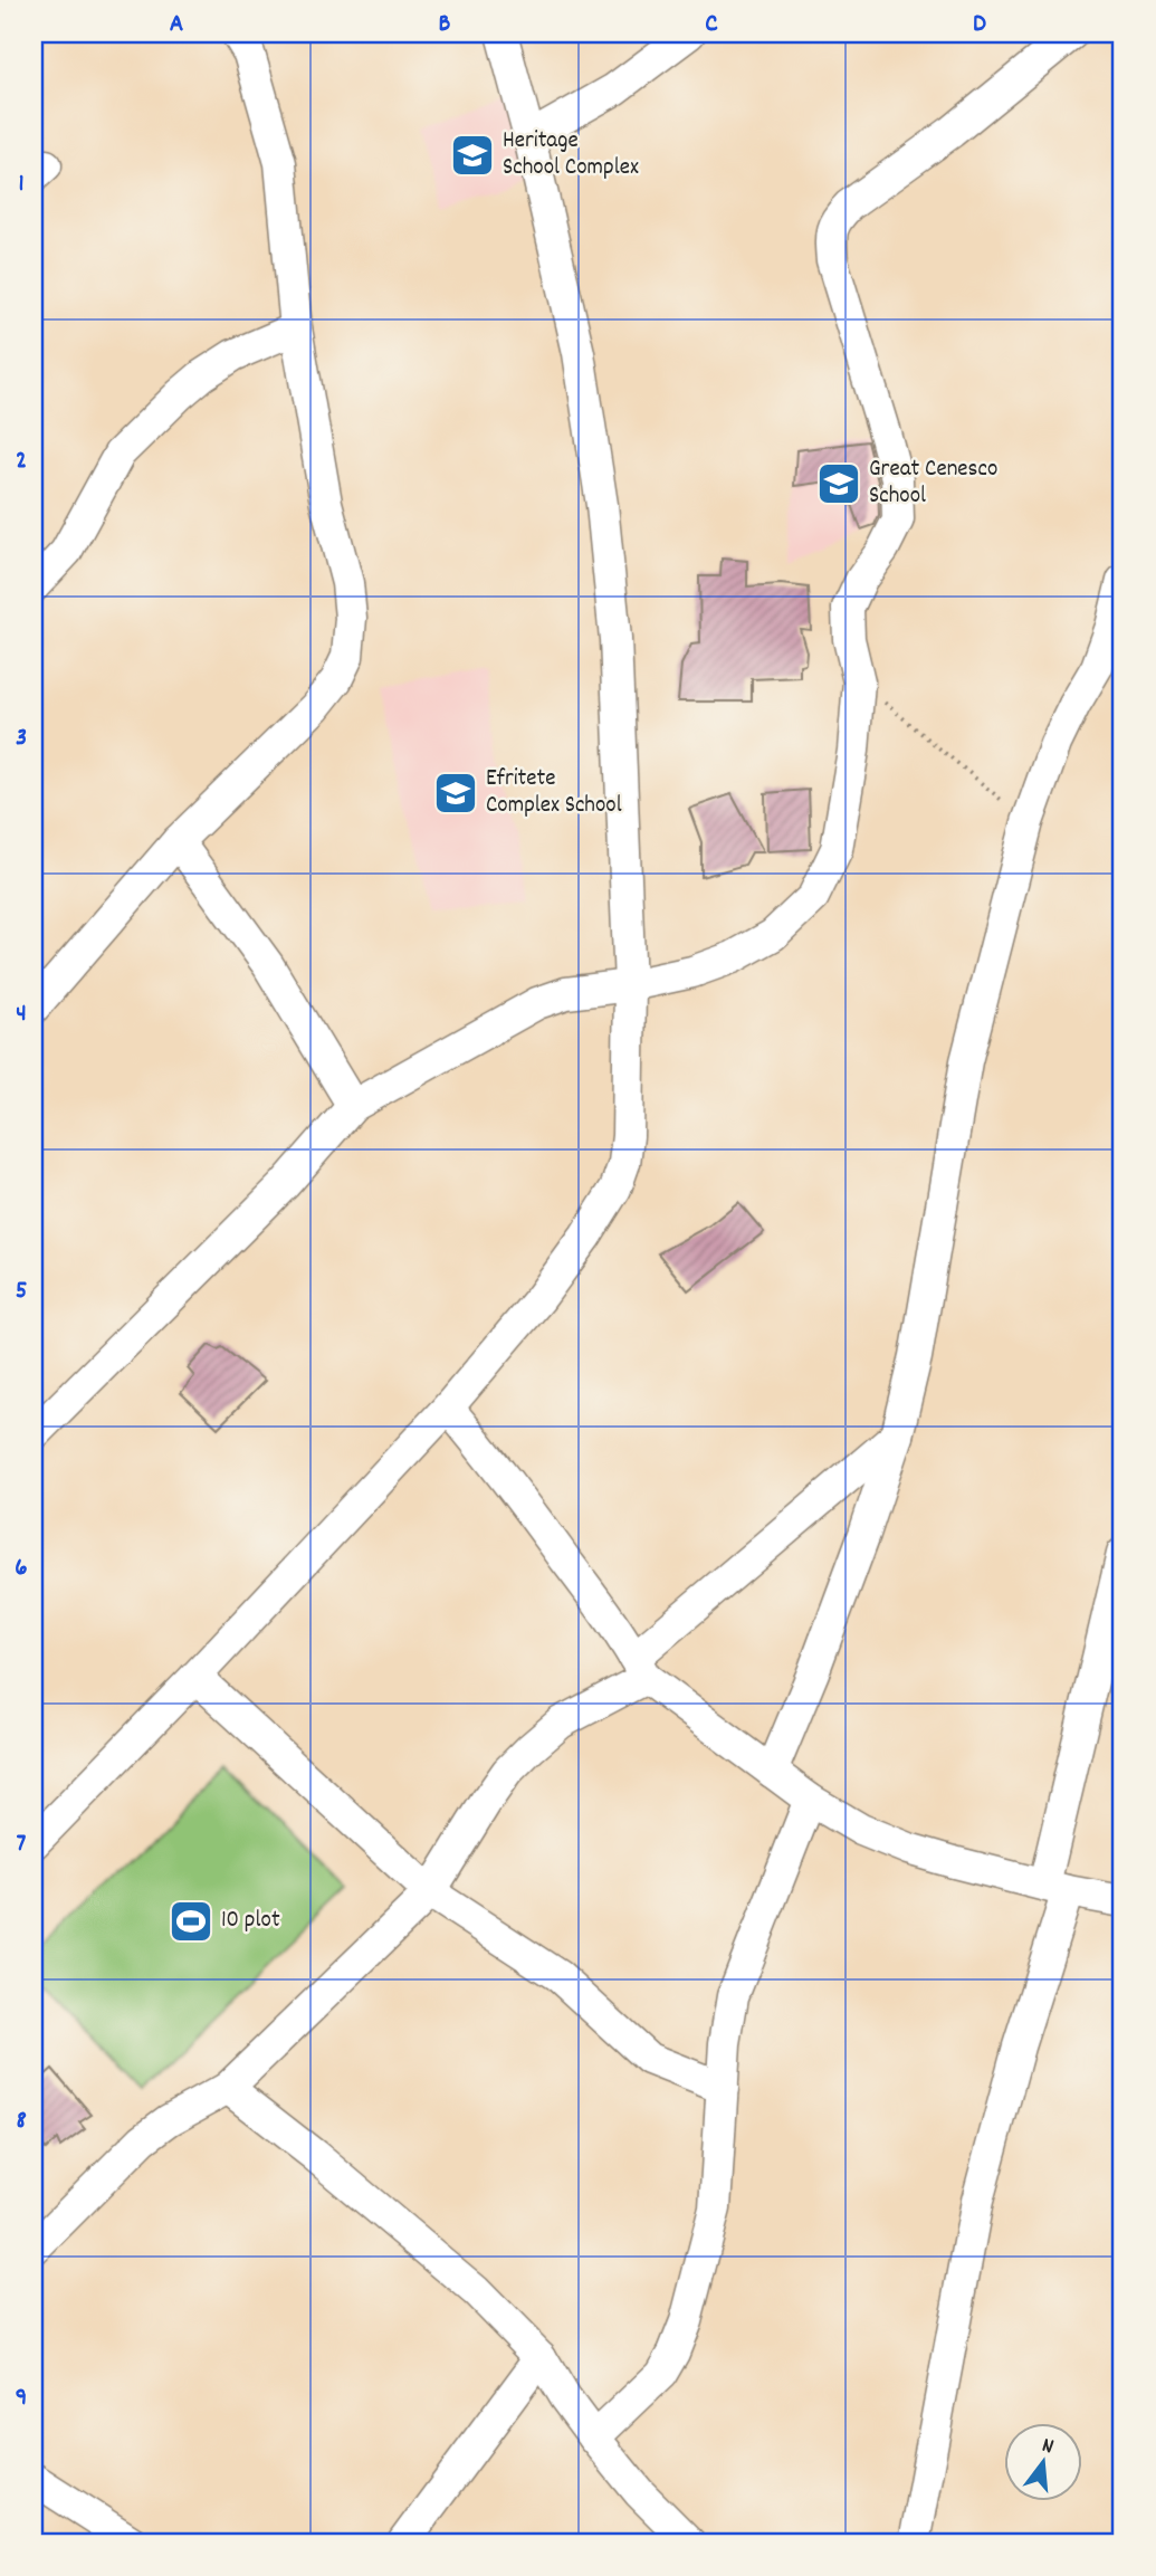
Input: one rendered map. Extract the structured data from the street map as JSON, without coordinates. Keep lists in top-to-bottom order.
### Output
{
  "places": {
    "school or university": ["Heritage School Complex", "Great Cenesco School", "Efritete Complex School"],
    "sports": ["10 plot"]
  },
  "north": "top",
  "grid": {
    "columns": [
      "A",
      "B",
      "C",
      "D"
    ],
    "rows": [
      "1",
      "2",
      "3",
      "4",
      "5",
      "6",
      "7",
      "8",
      "9"
    ]
  }
}
